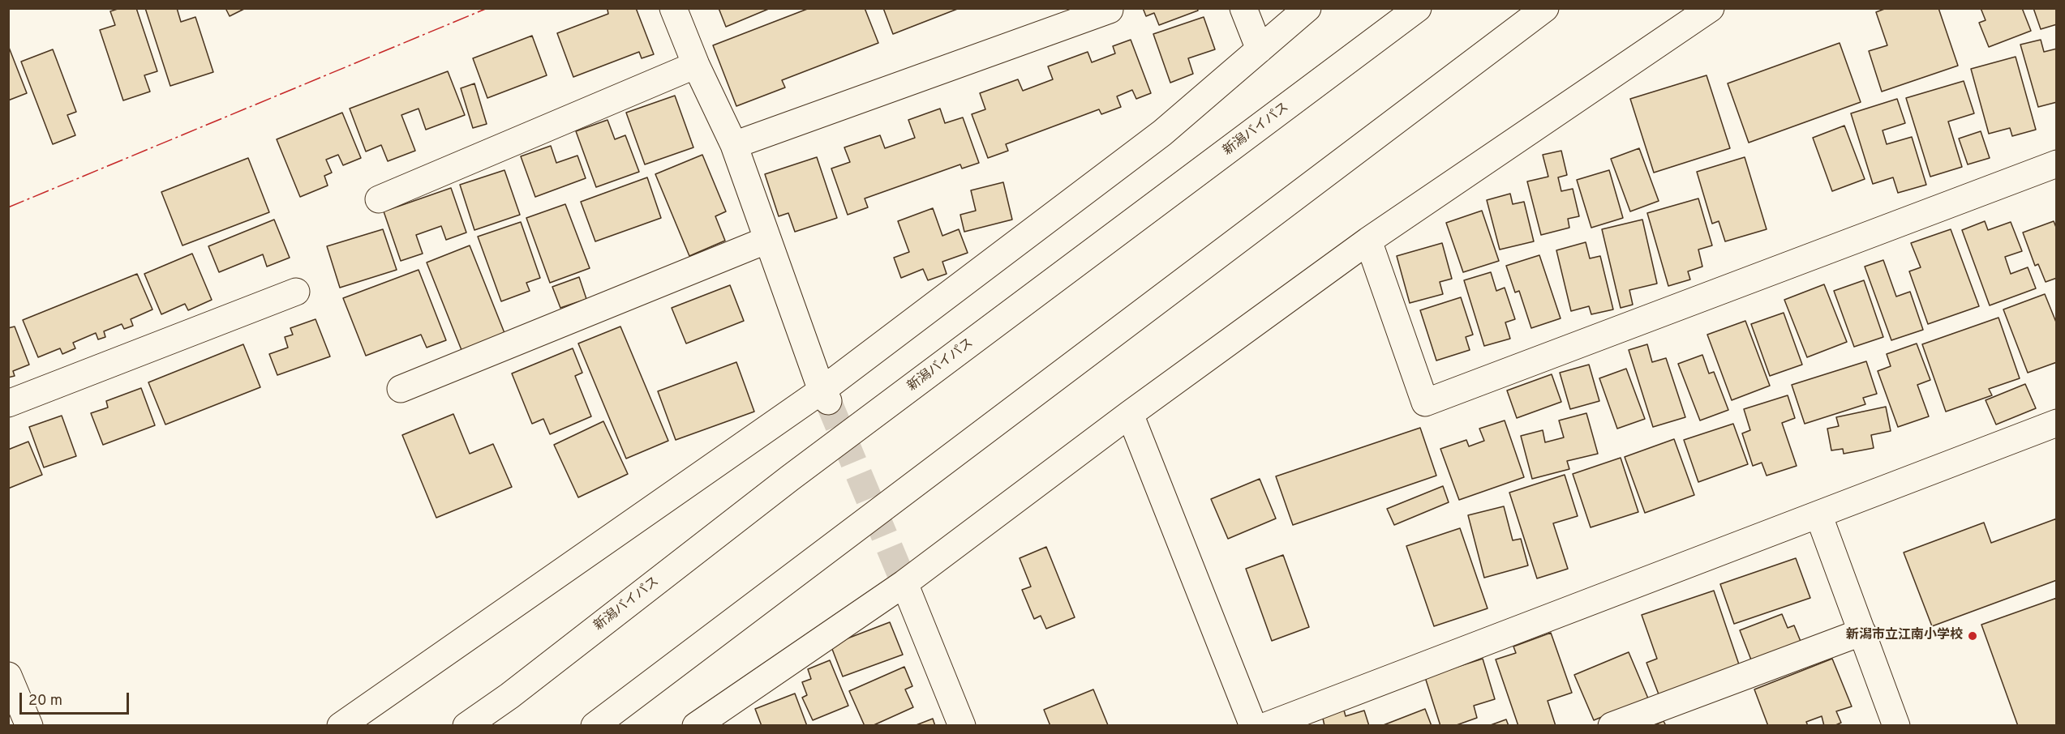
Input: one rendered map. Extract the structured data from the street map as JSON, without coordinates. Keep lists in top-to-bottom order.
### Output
{
  "streets": {
    "main road": ["新潟バイパス"]
  },
  "places": ["新潟市立江南小学校"],
  "scale_bar": "20 m"
}
